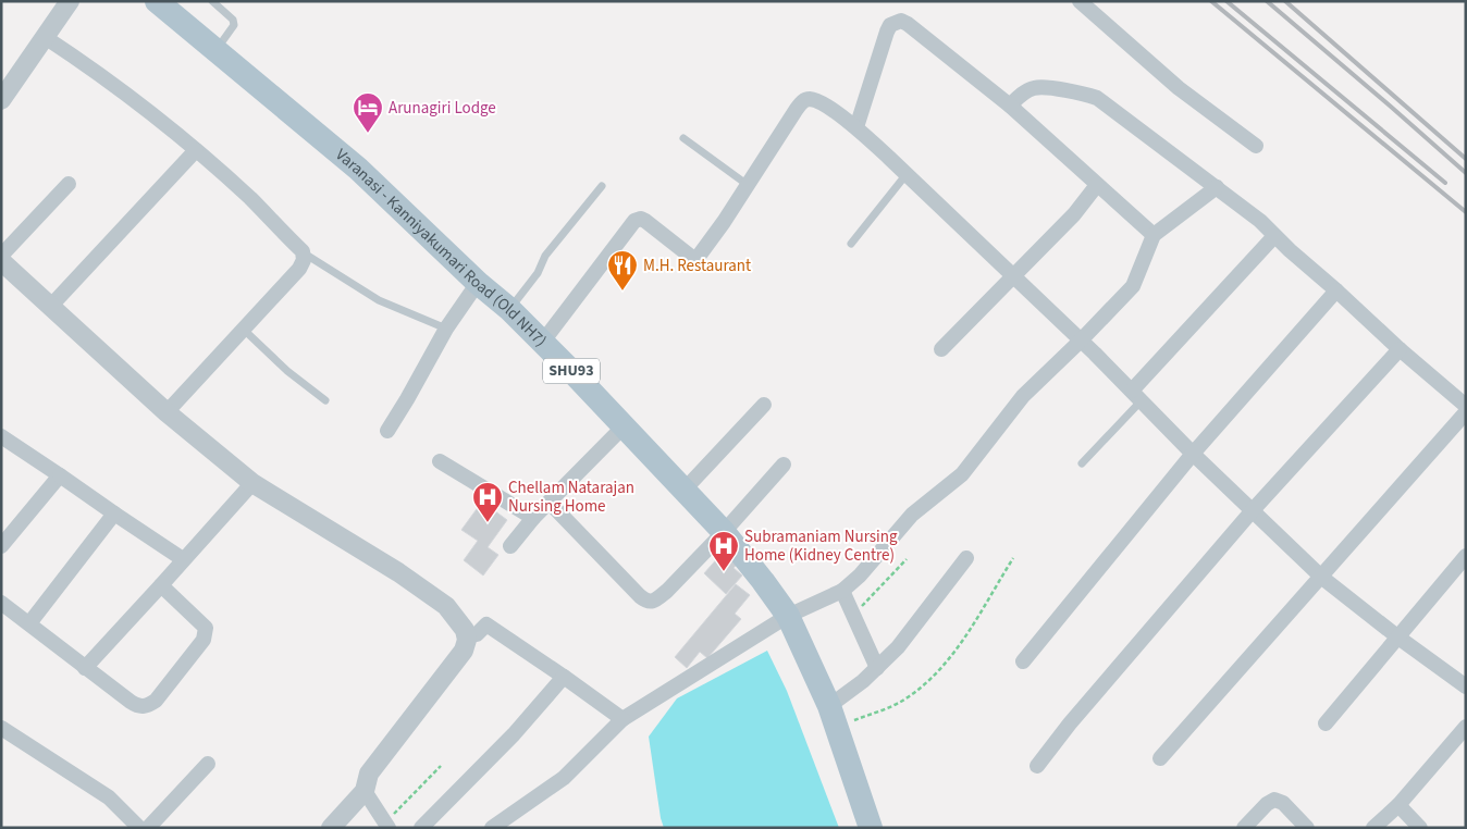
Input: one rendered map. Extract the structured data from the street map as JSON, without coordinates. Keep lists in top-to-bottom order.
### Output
{
  "streets": {
    "main road": ["Varanasi - Kanniyakumari Road (Old NH7)", "SHU93"]
  },
  "places": {
    "hotel": ["Arunagiri Lodge"],
    "restaurant": ["M.H. Restaurant"],
    "hospital": ["Chellam Natarajan Nursing Home", "Subramaniam Nursing Home (Kidney Centre)"]
  }
}
